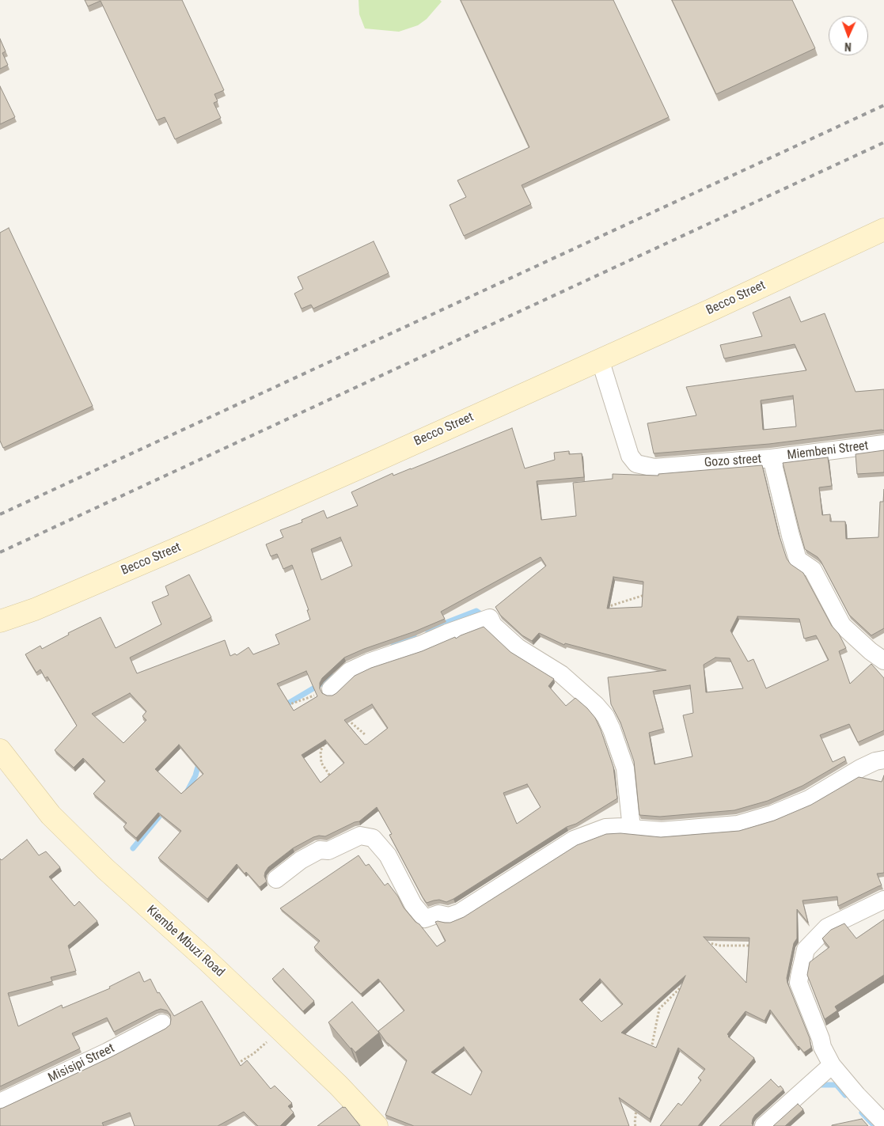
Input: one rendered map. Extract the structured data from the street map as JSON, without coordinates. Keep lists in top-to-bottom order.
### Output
{
  "streets": {
    "street": [
      "Becco Street",
      "Miembeni Street",
      "Gozo street",
      "Kiembe Mbuzi Road",
      "Misisipi Street"
    ]
  },
  "crossings": [
    ["Becco Street", "Gozo street"],
    ["Miembeni Street", "Gozo street"]
  ],
  "north": "bottom"
}
